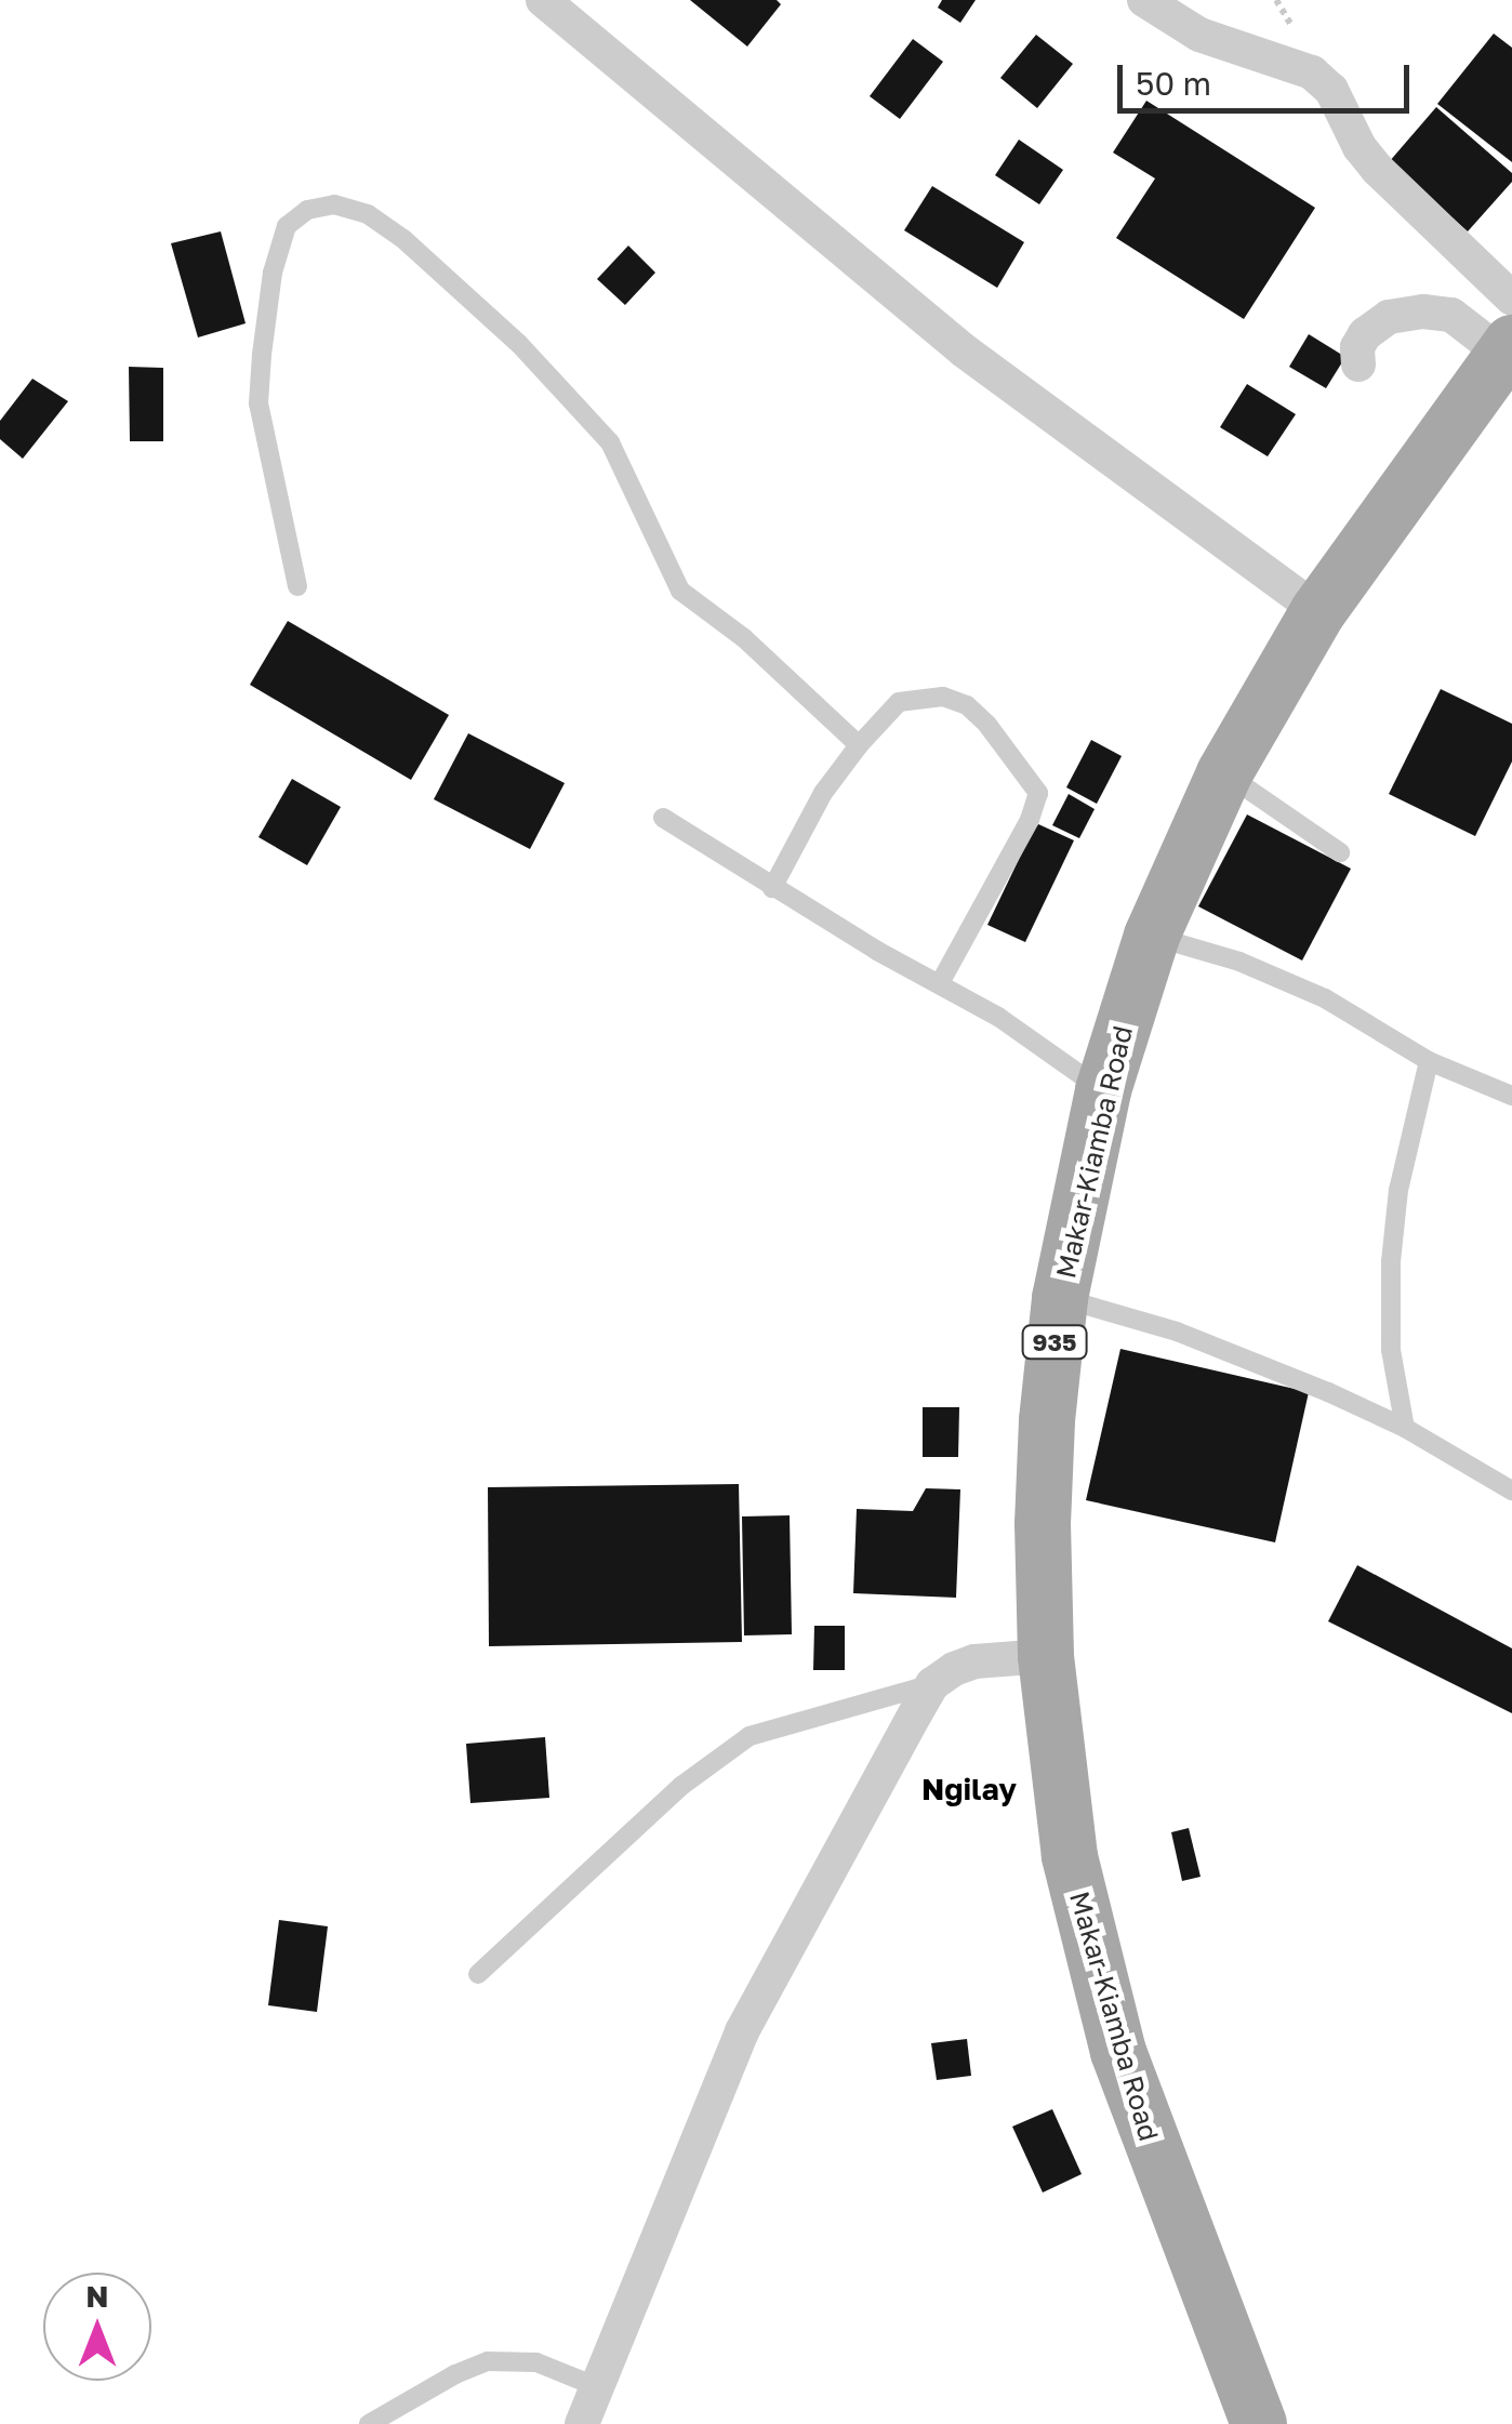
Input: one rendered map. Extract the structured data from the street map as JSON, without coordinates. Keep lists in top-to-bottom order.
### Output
{
  "streets": {
    "main road": ["Makar-Kiamba Road", "935"]
  },
  "districts": ["Ngilay"],
  "scale_bar": "50 m",
  "north": "top"
}
